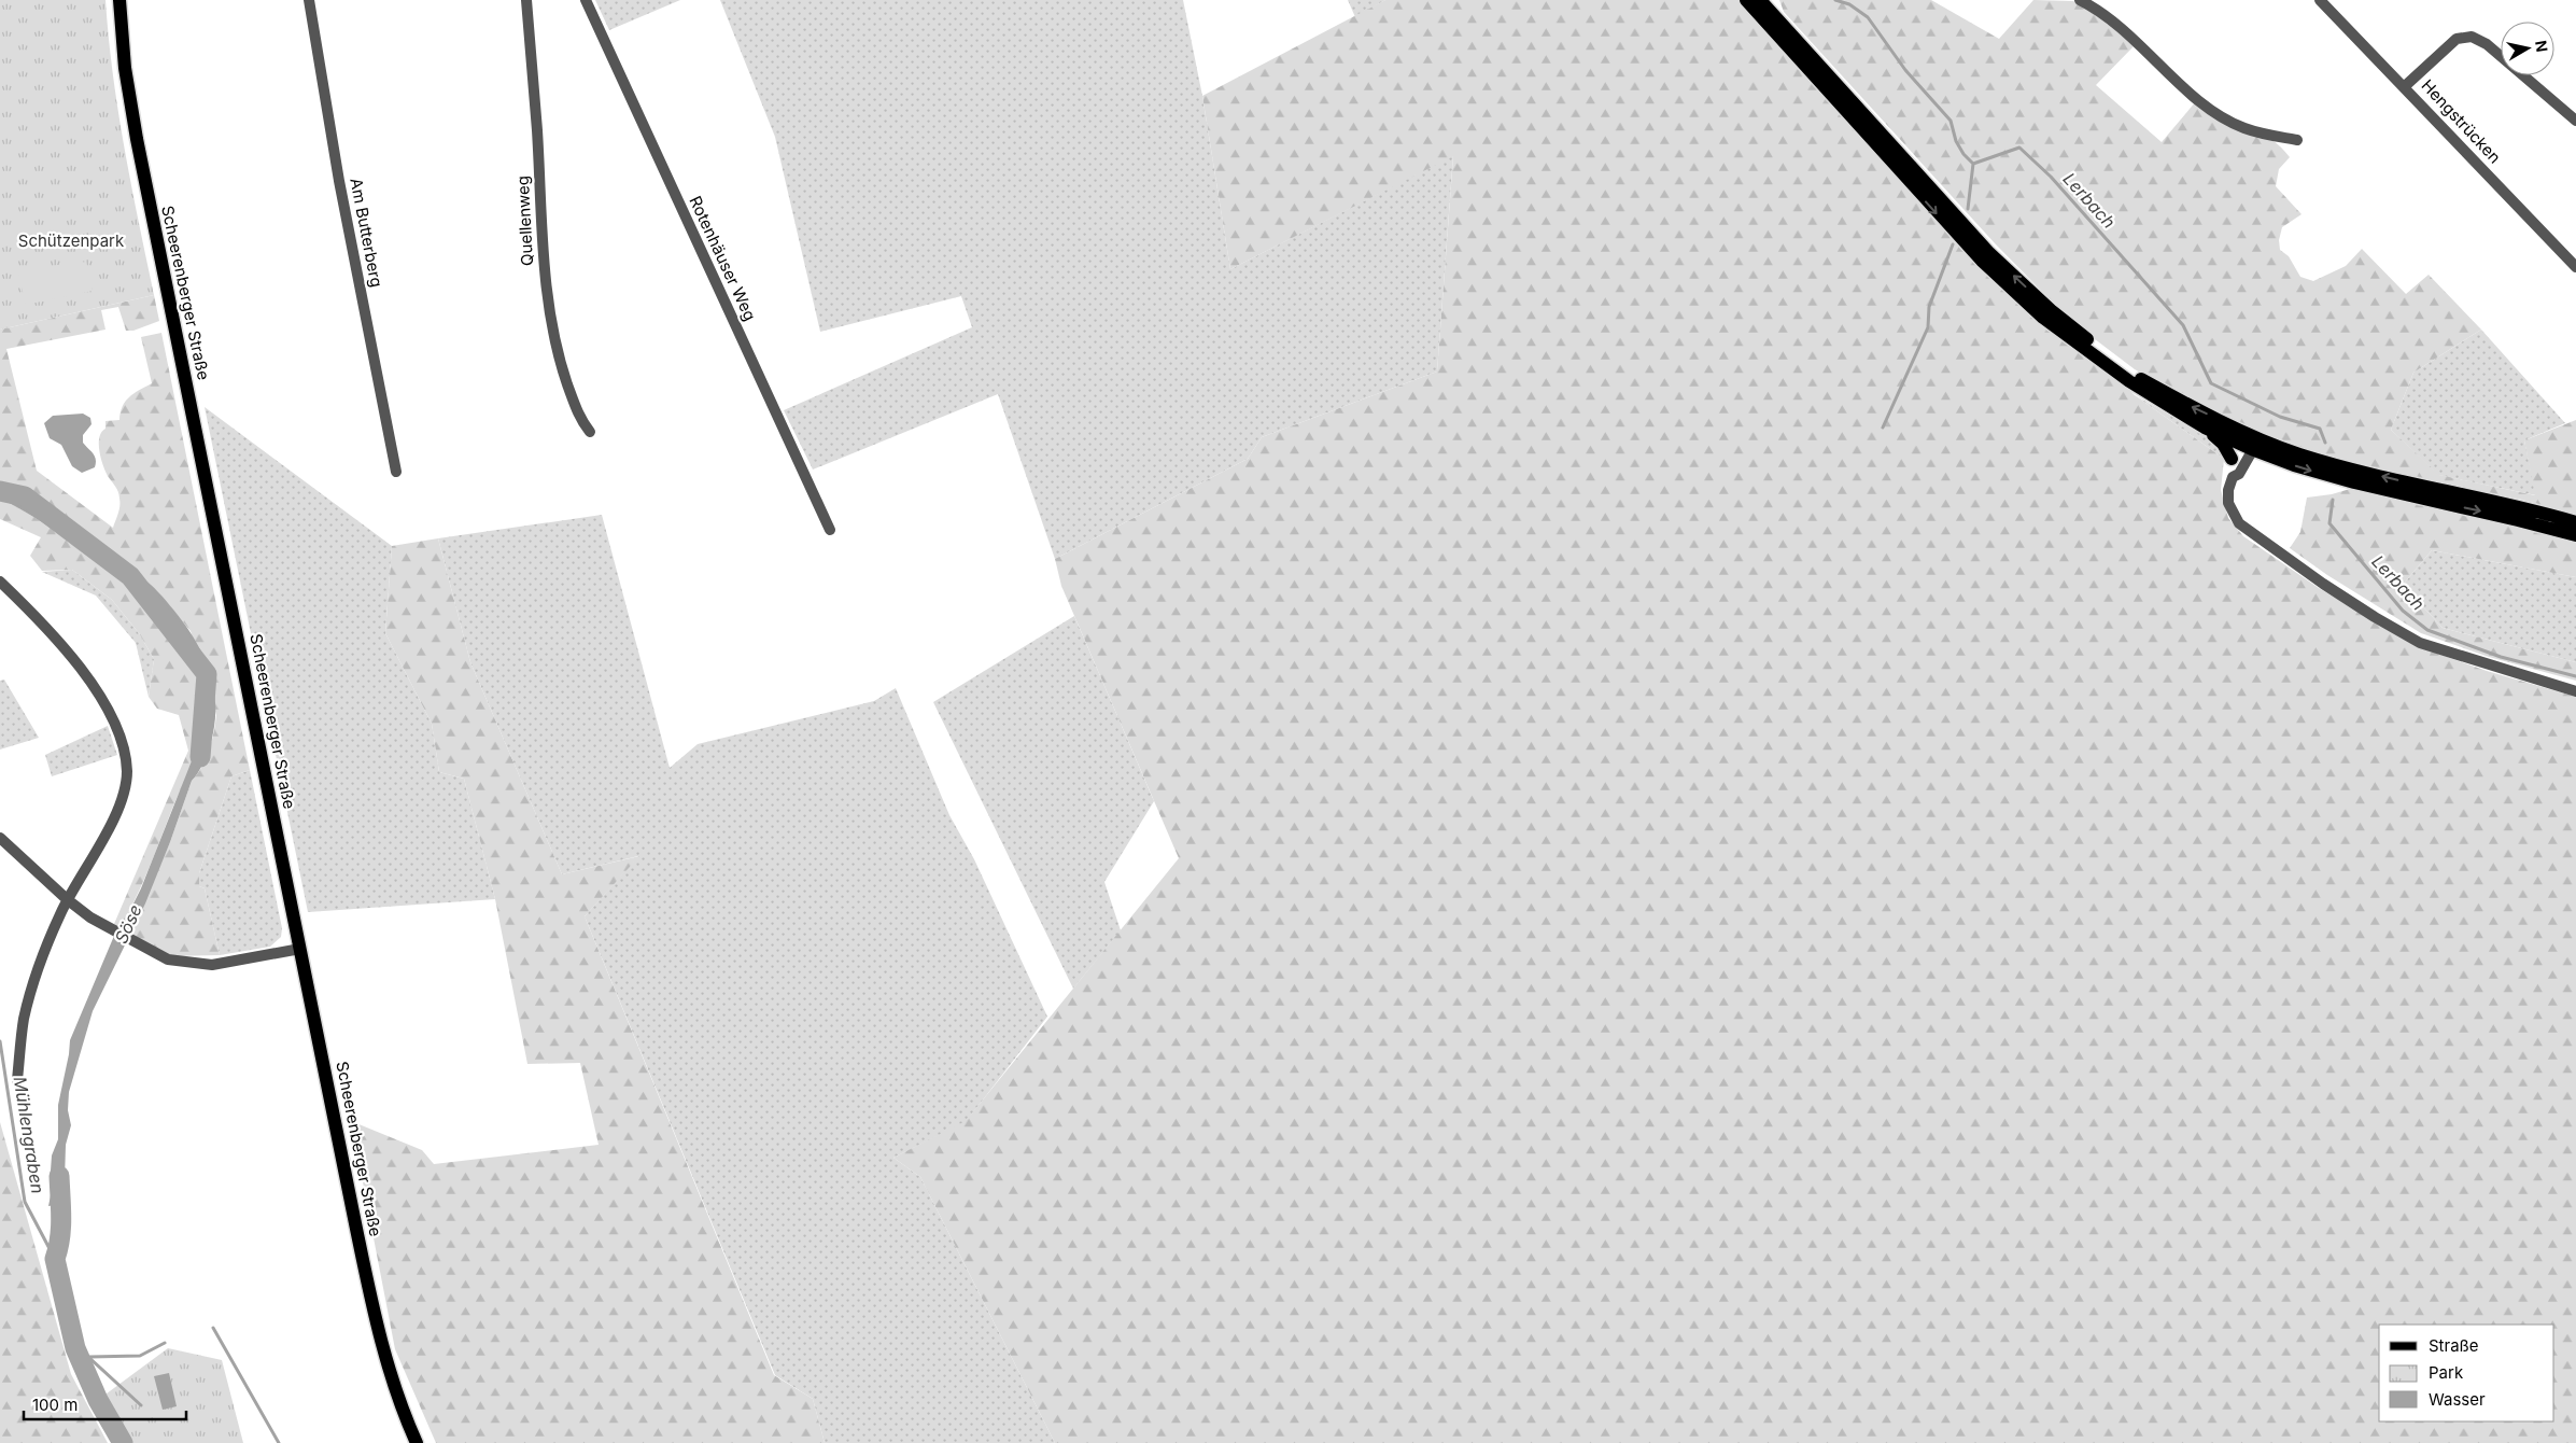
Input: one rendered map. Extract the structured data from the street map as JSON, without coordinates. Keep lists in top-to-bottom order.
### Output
{
  "streets": {
    "main road": ["Scheerenberger Straße"],
    "street": [
      "Hengstrücken",
      "Quellenweg",
      "Am Butterberg",
      "Rotenhäuser Weg"
    ]
  },
  "water": ["Lerbach", "Söse", "Mühlengraben"],
  "parks": ["Schützenpark"],
  "legend": ["Straße", "Park", "Wasser"],
  "scale_bar": "100 m",
  "north": "right"
}
